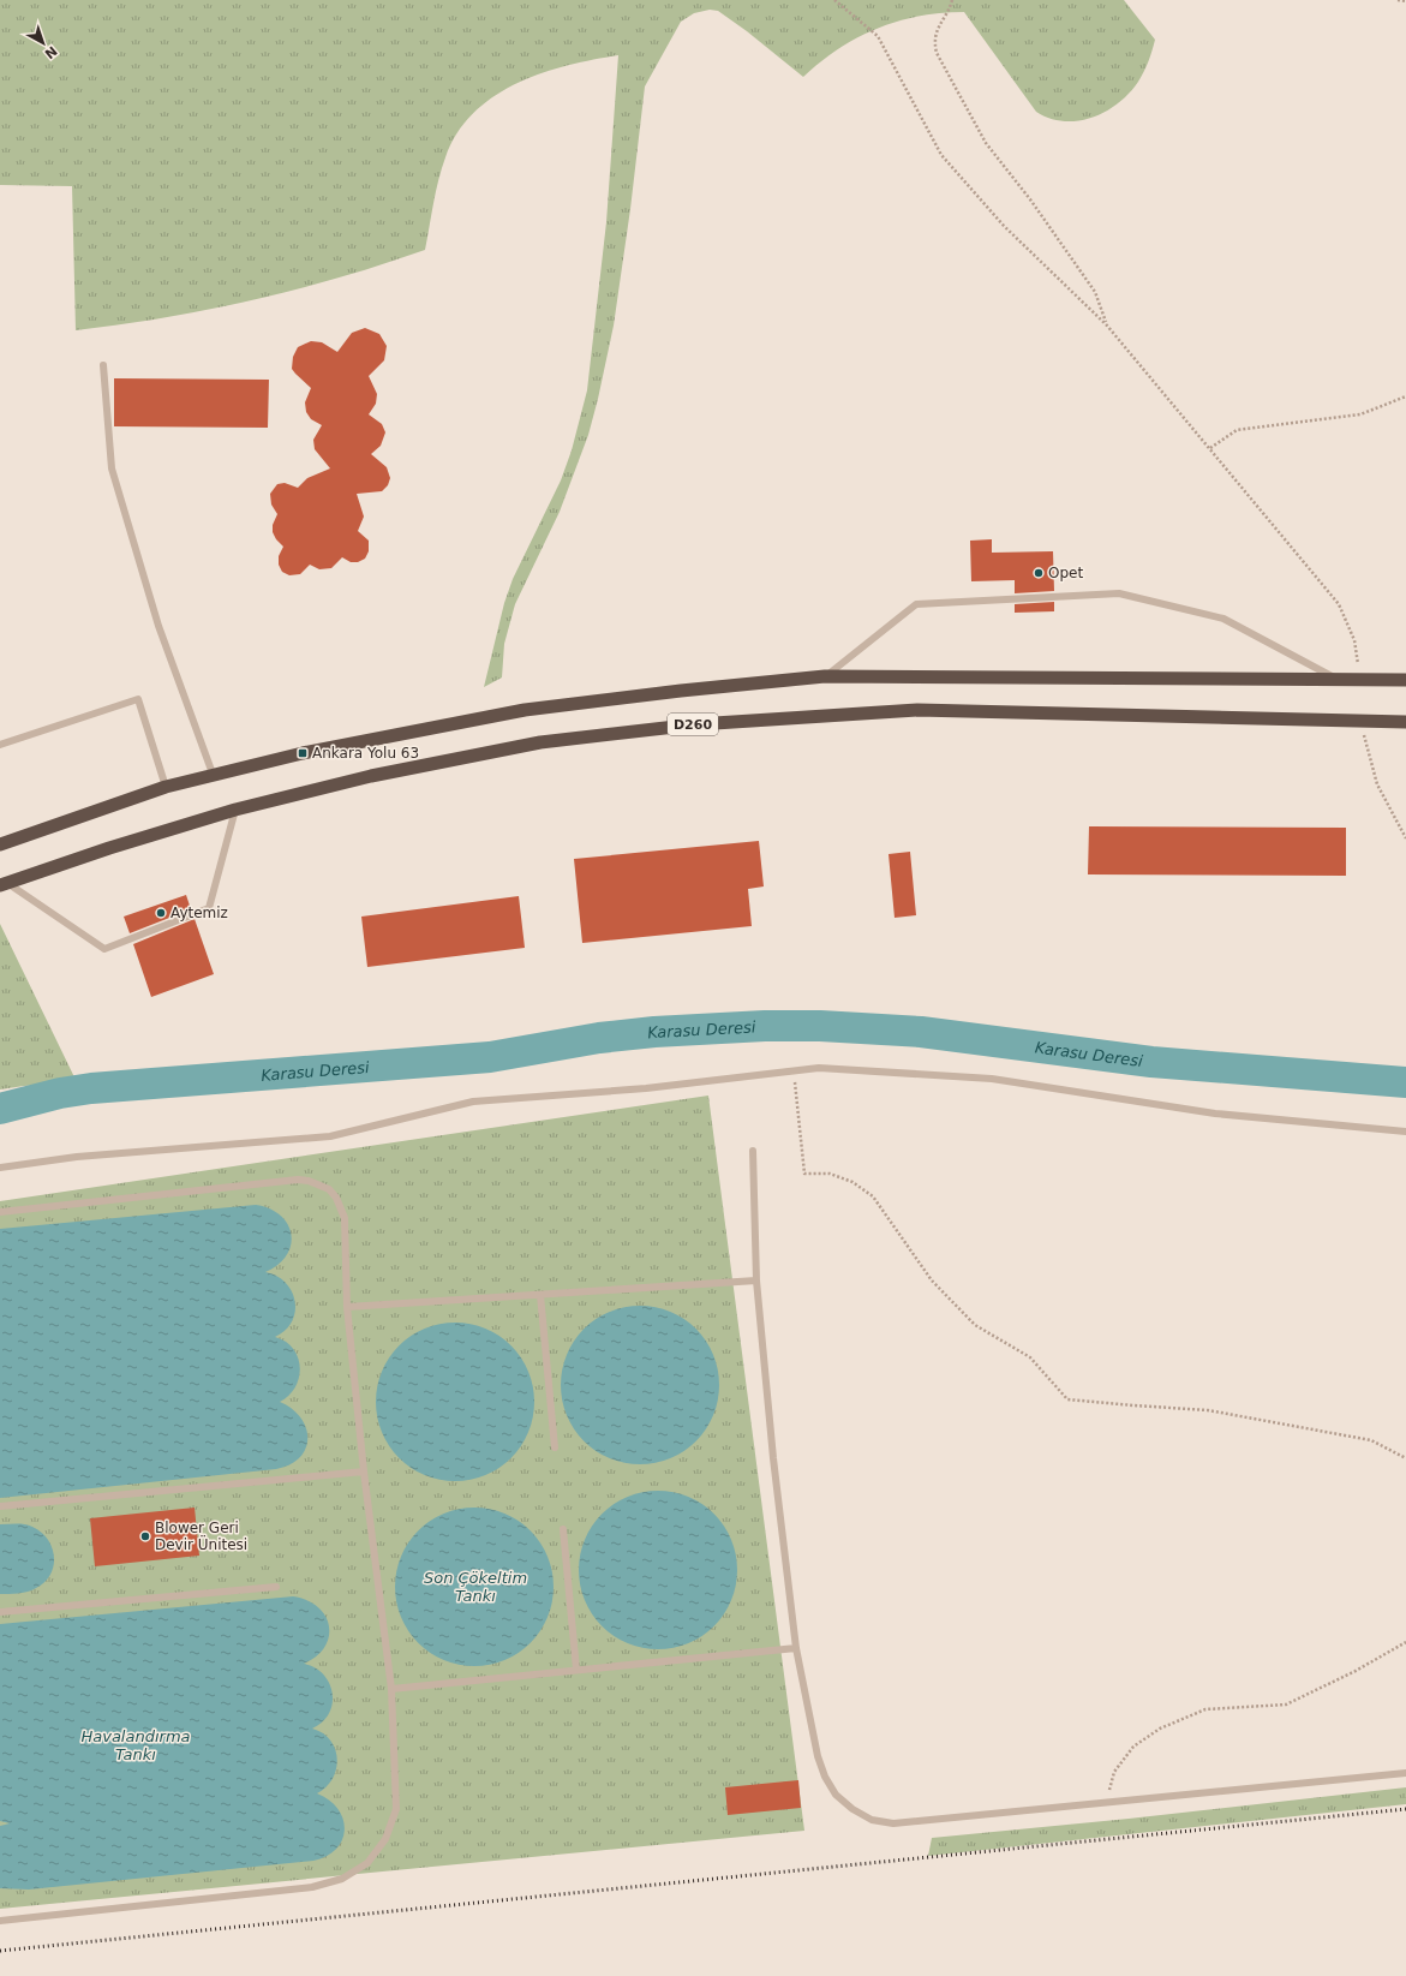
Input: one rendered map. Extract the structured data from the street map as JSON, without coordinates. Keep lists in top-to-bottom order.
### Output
{
  "streets": {
    "highway": ["D260"]
  },
  "water": ["Karasu Deresi", "Son Çökeltim Tankı", "Havalandırma Tankı"],
  "places": {
    "other": ["Opet", "Aytemiz", "Blower Geri Devir Ünitesi"],
    "transit": ["Ankara Yolu 63"]
  },
  "north": "bottom right"
}
